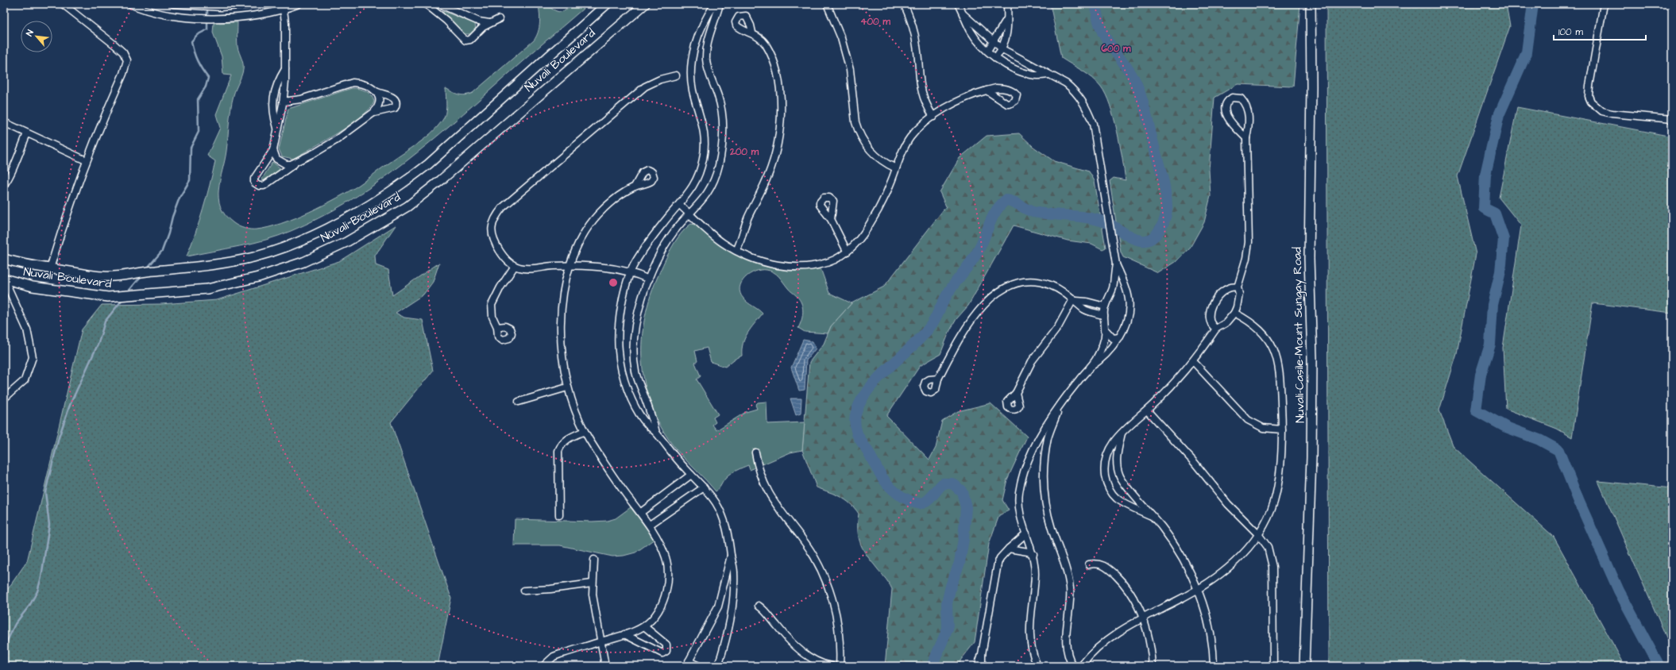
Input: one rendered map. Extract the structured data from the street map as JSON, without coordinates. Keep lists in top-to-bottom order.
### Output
{
  "streets": {
    "main road": ["Nuvali Boulevard", "Nuvali-Casile-Mount Sungay Road"]
  },
  "scale_bar": "100 m",
  "north": "top left",
  "rings": ["400 m", "600 m", "200 m"]
}
